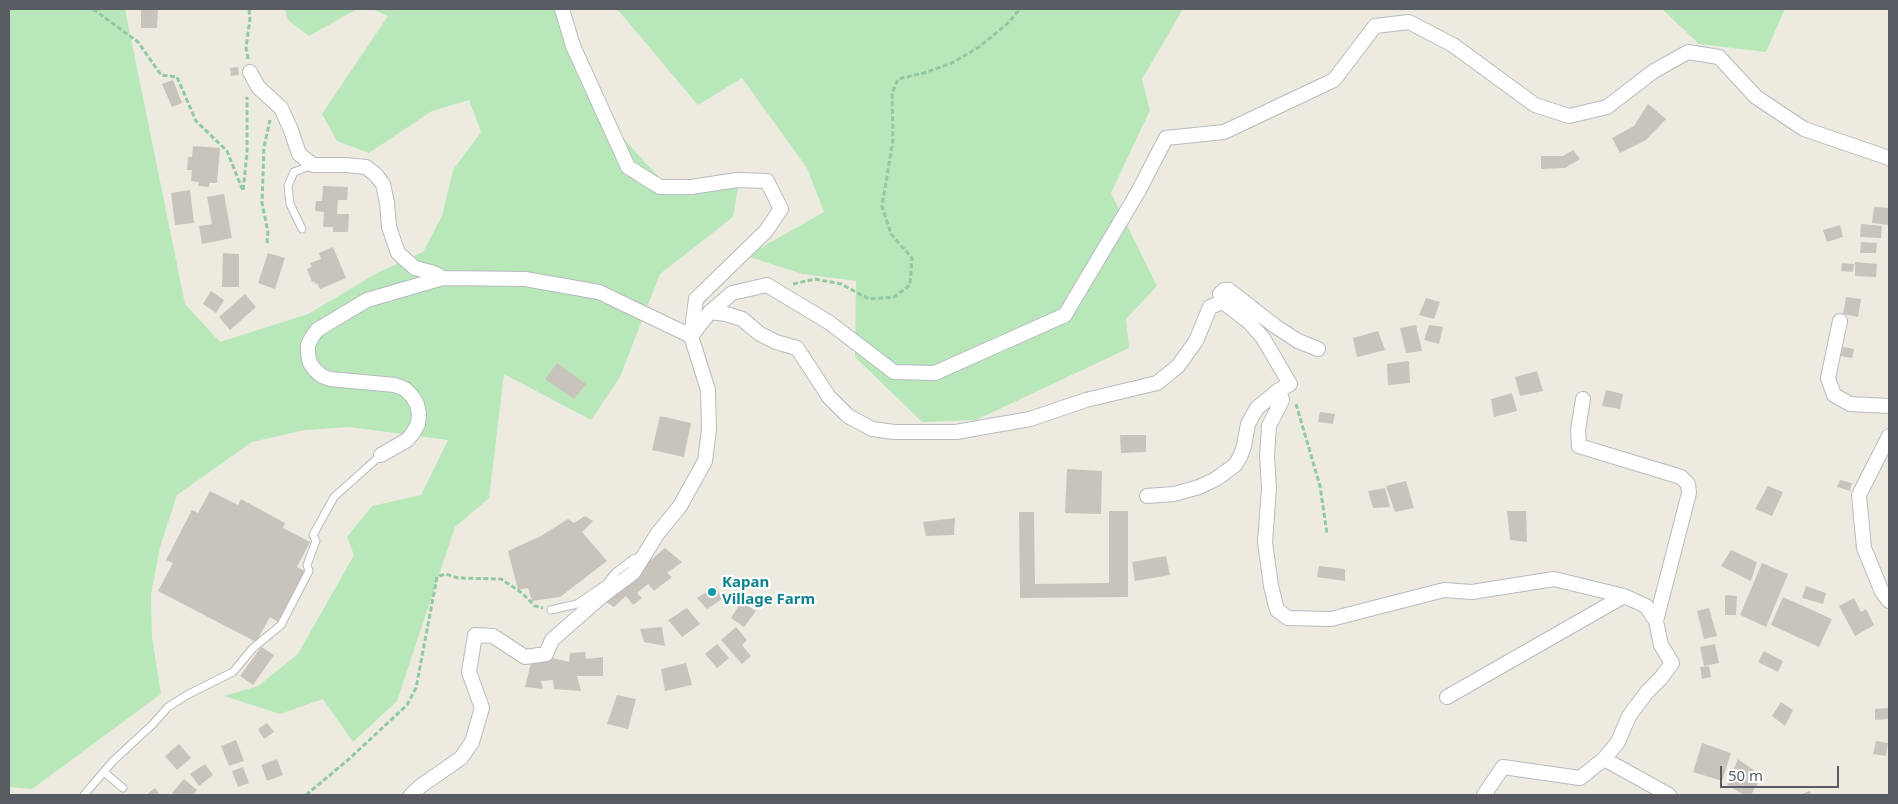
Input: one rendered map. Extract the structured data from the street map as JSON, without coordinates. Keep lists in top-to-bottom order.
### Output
{
  "places": ["Kapan Village Farm"],
  "scale_bar": "50 m"
}
